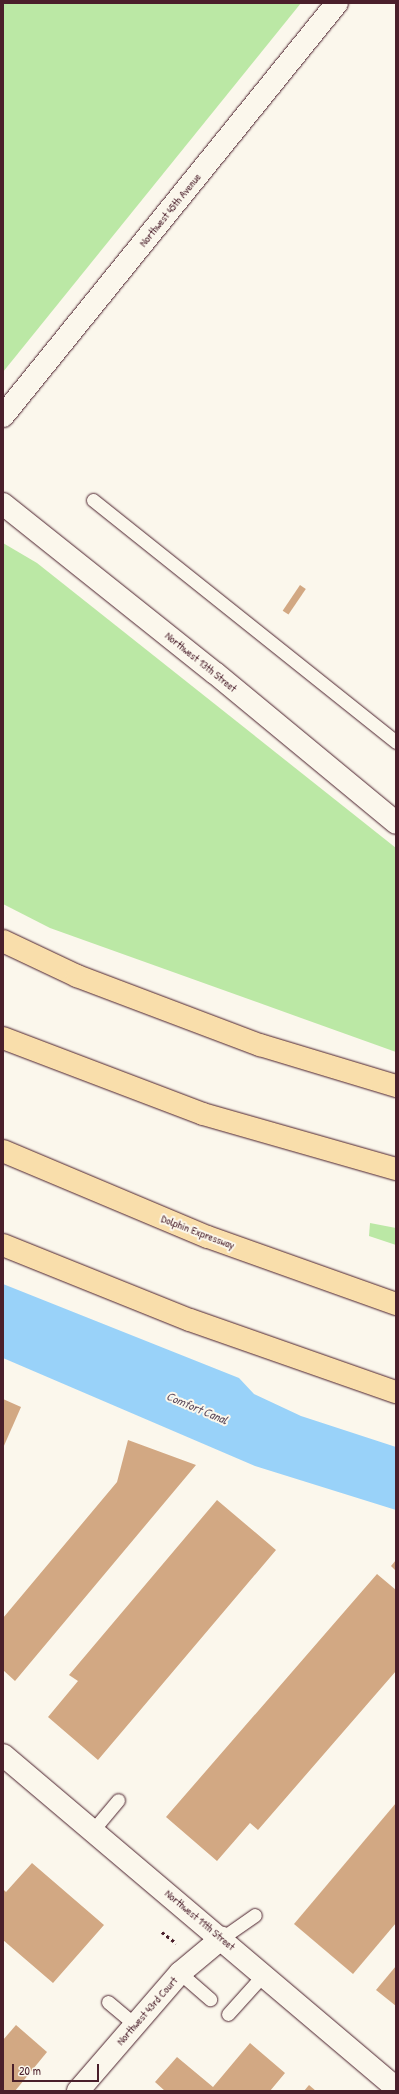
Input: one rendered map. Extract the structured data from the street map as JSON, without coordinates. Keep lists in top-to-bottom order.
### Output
{
  "streets": {
    "highway": ["Dolphin Expressway"],
    "street": [
      "Northwest 45th Avenue",
      "Northwest 13th Street",
      "Northwest 11th Street",
      "Northwest 43rd Court"
    ]
  },
  "crossings": [
    ["Northwest 11th Street", "Northwest 43rd Court"]
  ],
  "water": ["Comfort Canal"],
  "scale_bar": "20 m"
}
